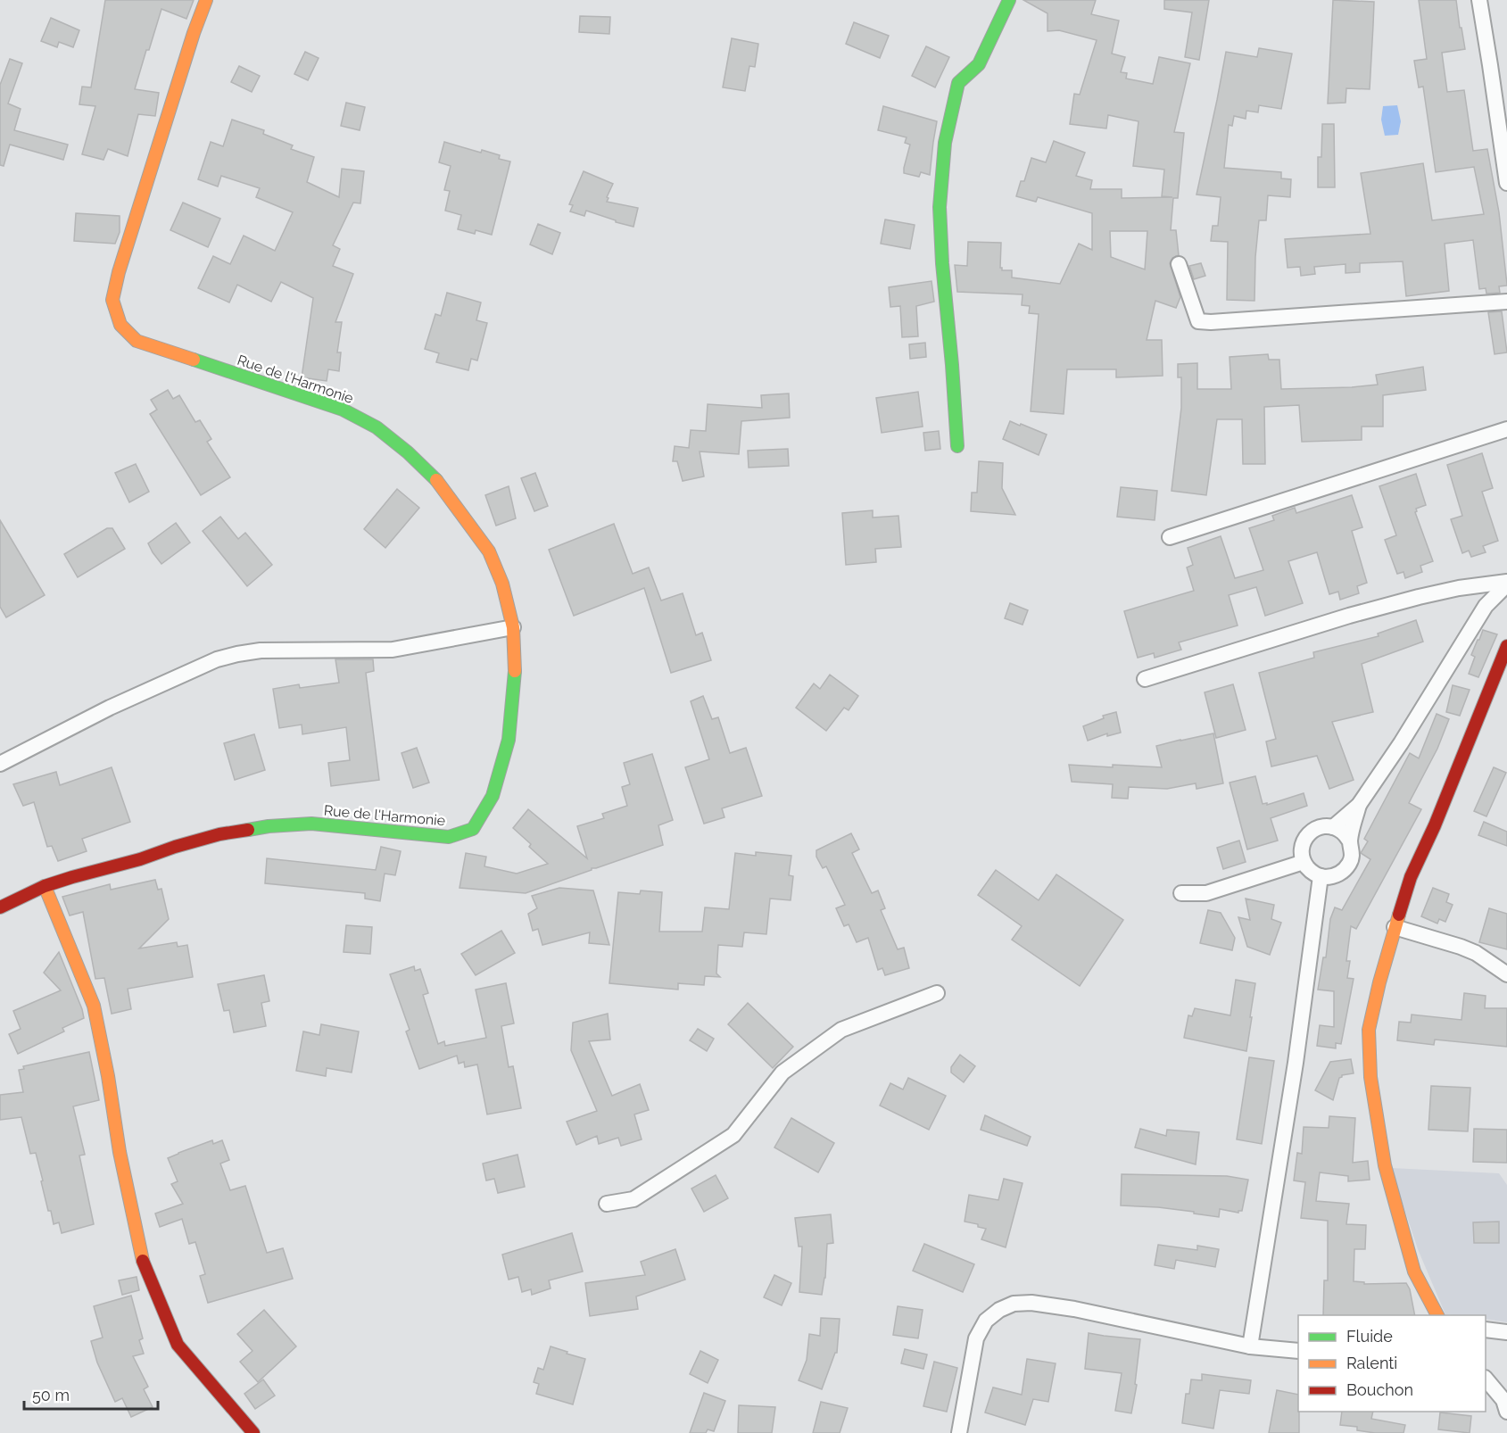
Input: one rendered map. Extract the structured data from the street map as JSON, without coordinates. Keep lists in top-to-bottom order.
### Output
{
  "streets": {
    "street": ["Rue de l'Harmonie"]
  },
  "legend": ["Fluide", "Ralenti", "Bouchon"],
  "scale_bar": "50 m"
}
